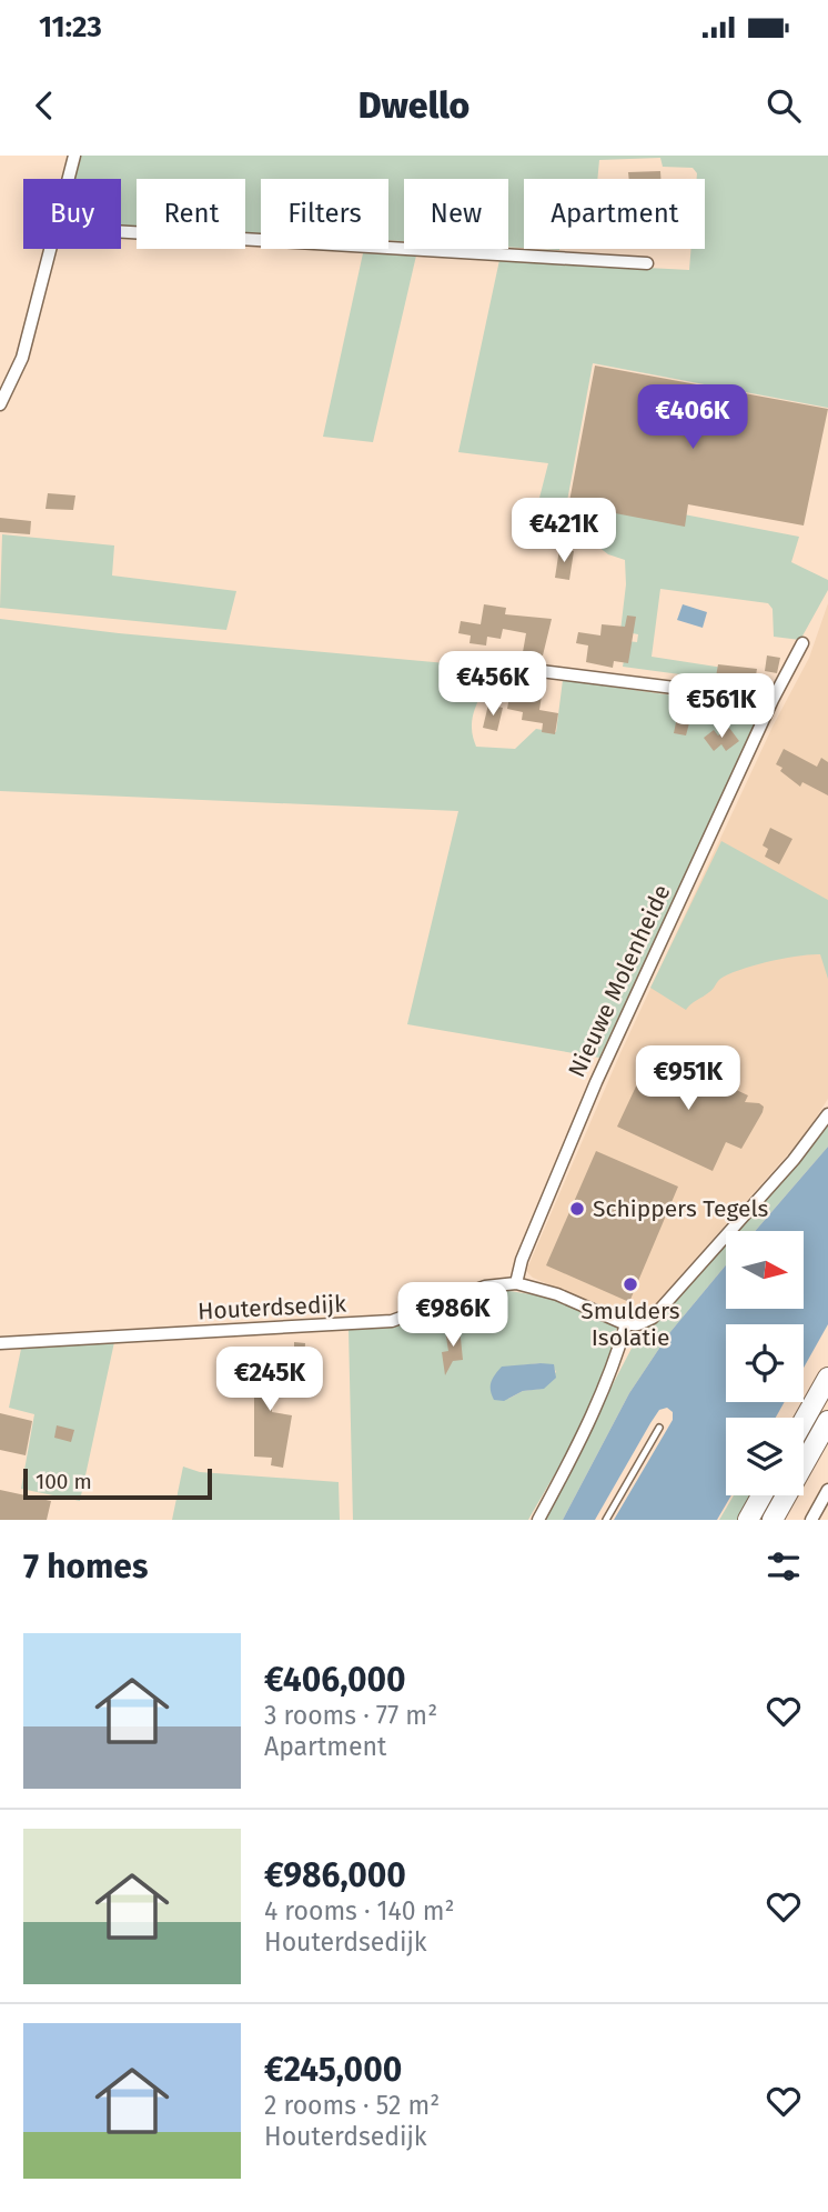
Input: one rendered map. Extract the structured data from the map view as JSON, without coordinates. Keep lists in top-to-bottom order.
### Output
{
  "streets": {
    "street": ["Nieuwe Molenheide", "Houterdsedijk"]
  },
  "crossings": [
    ["Nieuwe Molenheide", "Houterdsedijk"]
  ],
  "places": ["Schippers Tegels", "Smulders Isolatie"],
  "scale_bar": "100 m",
  "north": "right",
  "page": {
    "status": "11:23",
    "header": "Dwello",
    "chip": [
      "Buy",
      "Rent",
      "Filters",
      "New",
      "Apartment"
    ],
    "price": [
      "€406K",
      "€421K",
      "€456K",
      "€561K",
      "€951K",
      "€986K",
      "€245K"
    ],
    "scale": "100 m",
    "heading": "7 homes",
    "list": [
      {
        "name": "€406,000",
        "note": "3 rooms · 77 m² · Apartment"
      },
      {
        "name": "€986,000",
        "note": "4 rooms · 140 m² · Houterdsedijk"
      },
      {
        "name": "€245,000",
        "note": "2 rooms · 52 m² · Houterdsedijk"
      }
    ]
  }
}
